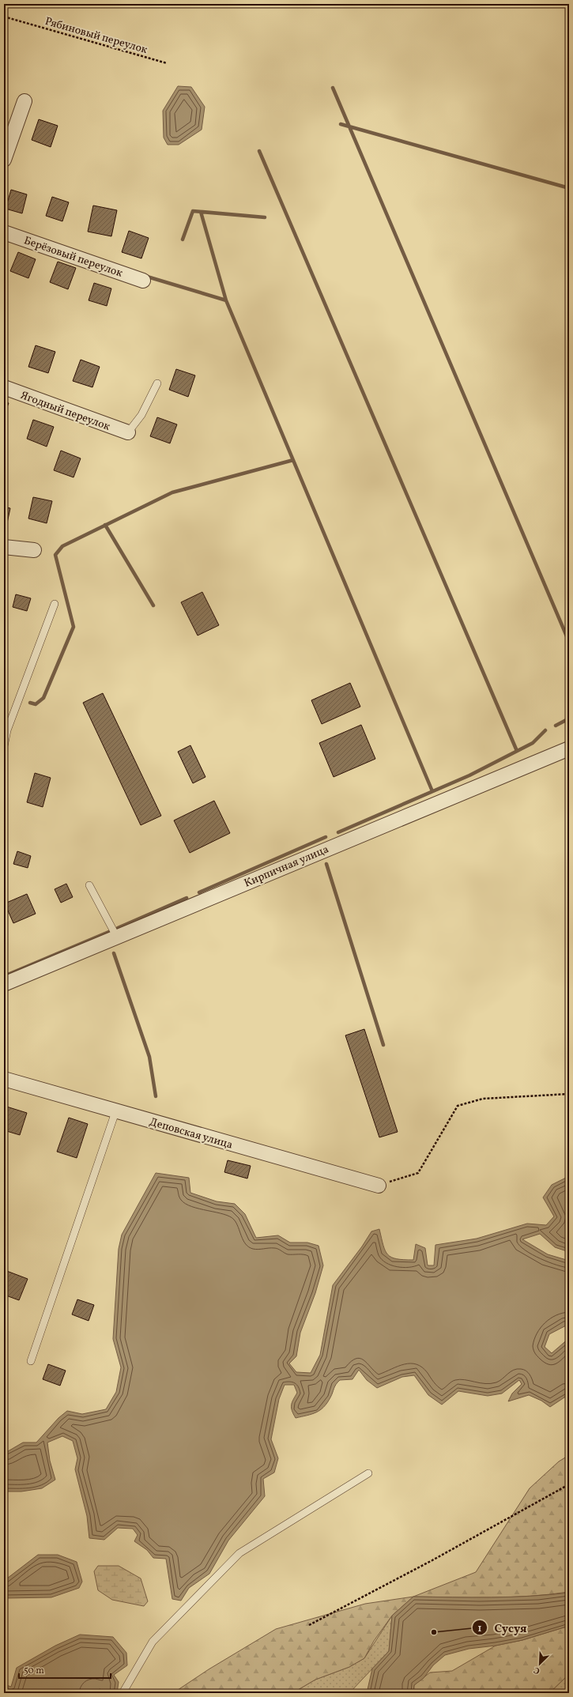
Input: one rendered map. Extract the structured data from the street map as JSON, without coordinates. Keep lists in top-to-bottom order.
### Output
{
  "streets": {
    "street": [
      "Берёзовый переулок",
      "Ягодный переулок",
      "Кирпичная улица",
      "Деповская улица"
    ],
    "path": ["Рябиновый переулок"]
  },
  "places": ["Сусуя"],
  "scale_bar": "50 m",
  "north": "bottom left"
}
